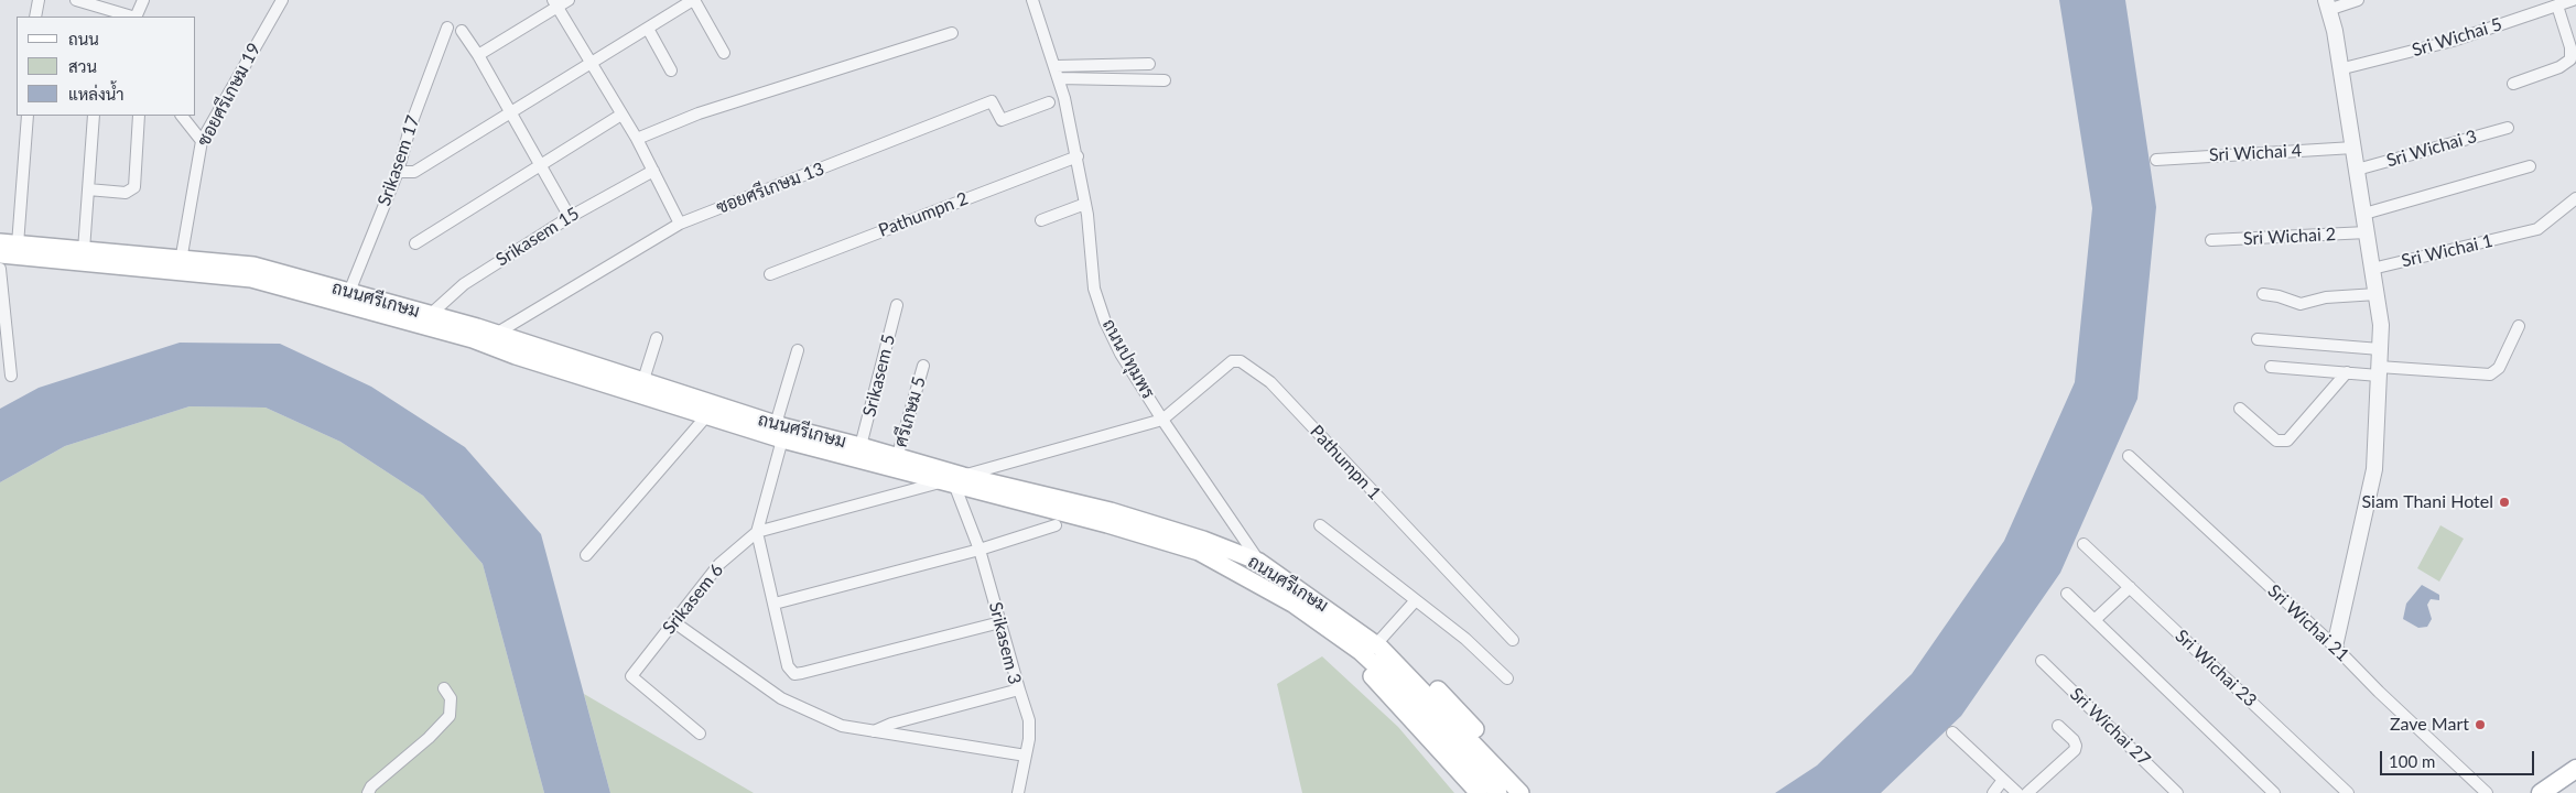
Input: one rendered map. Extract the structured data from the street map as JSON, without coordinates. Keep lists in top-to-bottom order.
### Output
{
  "streets": {
    "main road": ["ถนนศรีเกษม"],
    "street": [
      "Sri Wichai 5",
      "ซอยศรีเกษม 19",
      "Sri Wichai 3",
      "Sri Wichai 4",
      "Srikasem 17",
      "ซอยศรีเกษม 13",
      "Pathumpn 2",
      "Srikasem 15",
      "Sri Wichai 2",
      "Sri Wichai 1",
      "ถนนปทุมพร",
      "Srikasem 5",
      "ศรีเกษม 5",
      "Pathumpn 1",
      "Srikasem 6",
      "Sri Wichai 21",
      "Srikasem 3",
      "Sri Wichai 23",
      "Sri Wichai 27"
    ]
  },
  "crossings": [
    ["ซอยศรีเกษม 19", "ถนนศรีเกษม"],
    ["Srikasem 17", "ถนนศรีเกษม"],
    ["ซอยศรีเกษม 13", "ถนนศรีเกษม"],
    ["Pathumpn 2", "ถนนปทุมพร"],
    ["Srikasem 15", "ถนนศรีเกษม"],
    ["ถนนศรีเกษม", "ถนนปทุมพร"],
    ["ถนนศรีเกษม", "Srikasem 5"],
    ["ถนนศรีเกษม", "ศรีเกษม 5"],
    ["ถนนศรีเกษม", "Srikasem 3"],
    ["ถนนปทุมพร", "Pathumpn 1"],
    ["ถนนปทุมพร", "Srikasem 6"],
    ["ถนนปทุมพร", "Srikasem 3"]
  ],
  "places": ["Siam Thani Hotel", "Zave Mart"],
  "legend": ["ถนน", "สวน", "แหล่งน้ำ"],
  "scale_bar": "100 m"
}
